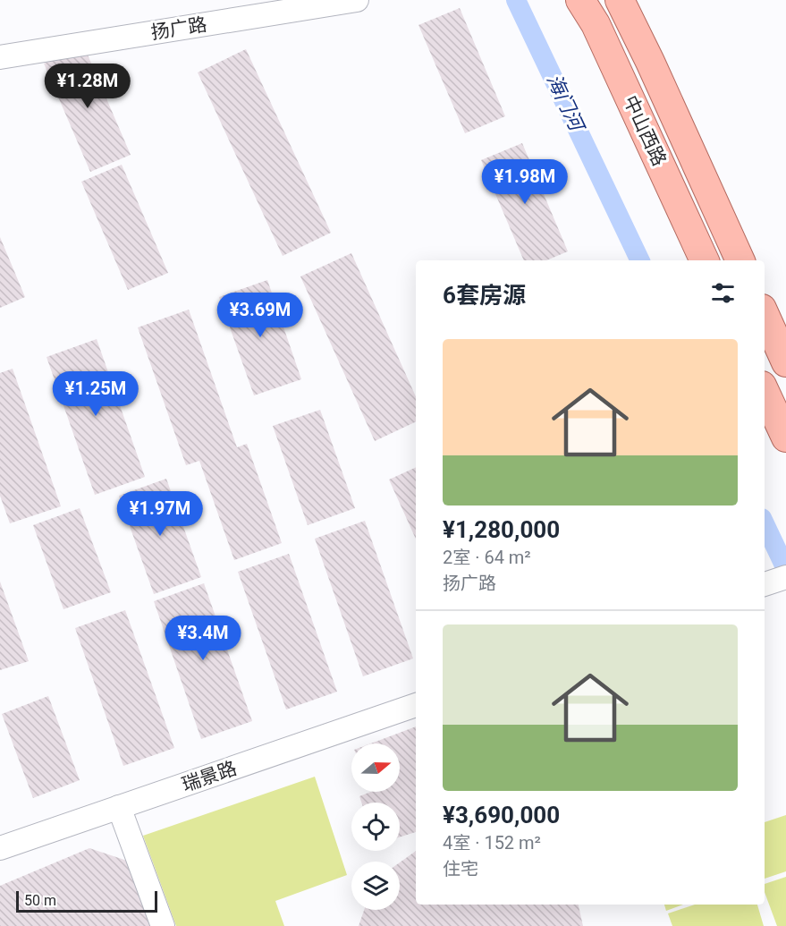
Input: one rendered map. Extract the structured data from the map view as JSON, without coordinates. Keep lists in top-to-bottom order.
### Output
{
  "streets": {
    "main road": ["中山西路"],
    "street": ["扬广路", "瑞景路"]
  },
  "water": ["海门河"],
  "scale_bar": "50 m",
  "north": "right",
  "page": {
    "price": [
      "¥1.28M",
      "¥1.98M",
      "¥3.69M",
      "¥1.25M",
      "¥1.97M",
      "¥3.4M"
    ],
    "heading": "6套房源",
    "list": [
      {
        "name": "¥1,280,000",
        "note": "2室 · 64 m² · 扬广路"
      },
      {
        "name": "¥3,690,000",
        "note": "4室 · 152 m² · 住宅"
      }
    ],
    "scale": "50 m"
  }
}
